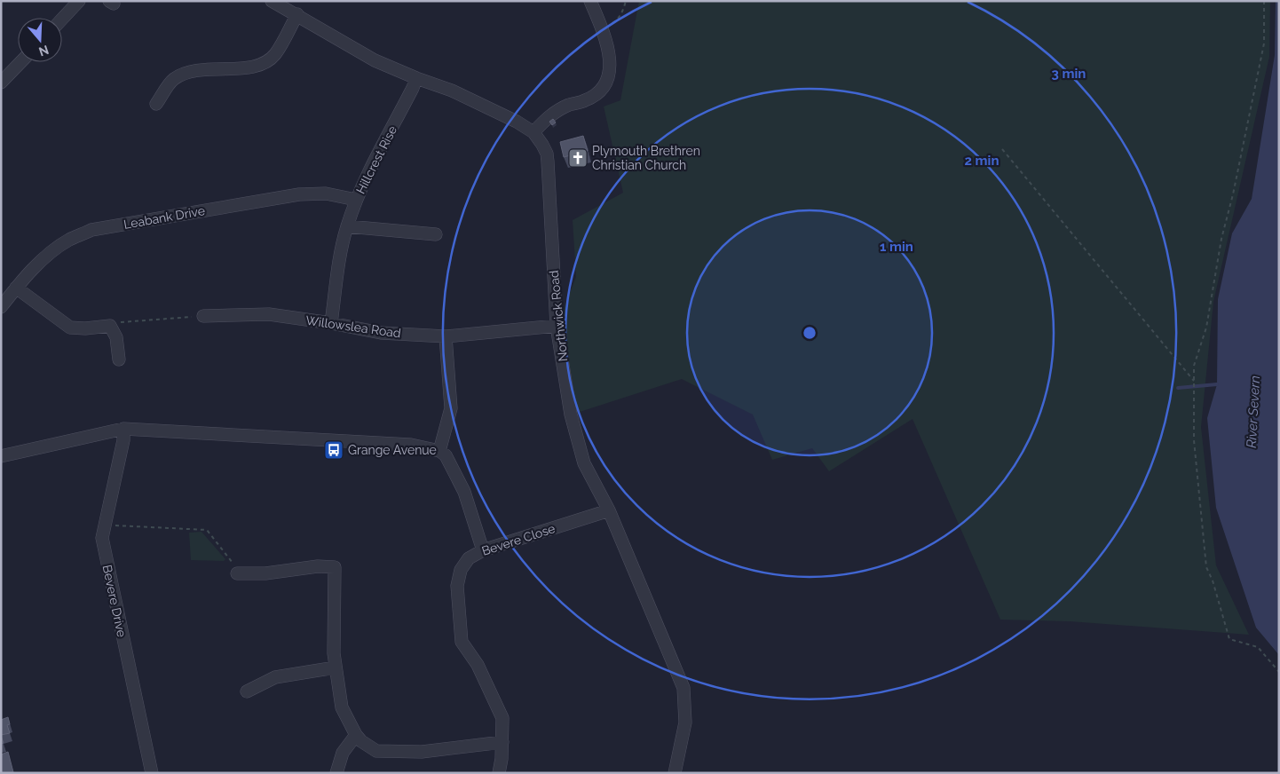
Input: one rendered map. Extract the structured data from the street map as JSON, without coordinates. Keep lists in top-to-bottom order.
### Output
{
  "streets": {
    "street": [
      "Hillcrest Rise",
      "Leabank Drive",
      "Northwick Road",
      "Willowslea Road",
      "Bevere Close",
      "Bevere Drive"
    ]
  },
  "crossings": [
    ["Hillcrest Rise", "Leabank Drive"],
    ["Hillcrest Rise", "Northwick Road"],
    ["Hillcrest Rise", "Willowslea Road"],
    ["Northwick Road", "Willowslea Road"],
    ["Northwick Road", "Bevere Close"]
  ],
  "water": ["River Severn"],
  "places": {
    "church": ["Plymouth Brethren Christian Church"],
    "bus stop": ["Grange Avenue"]
  },
  "north": "bottom",
  "rings": ["3 min", "2 min", "1 min"]
}
